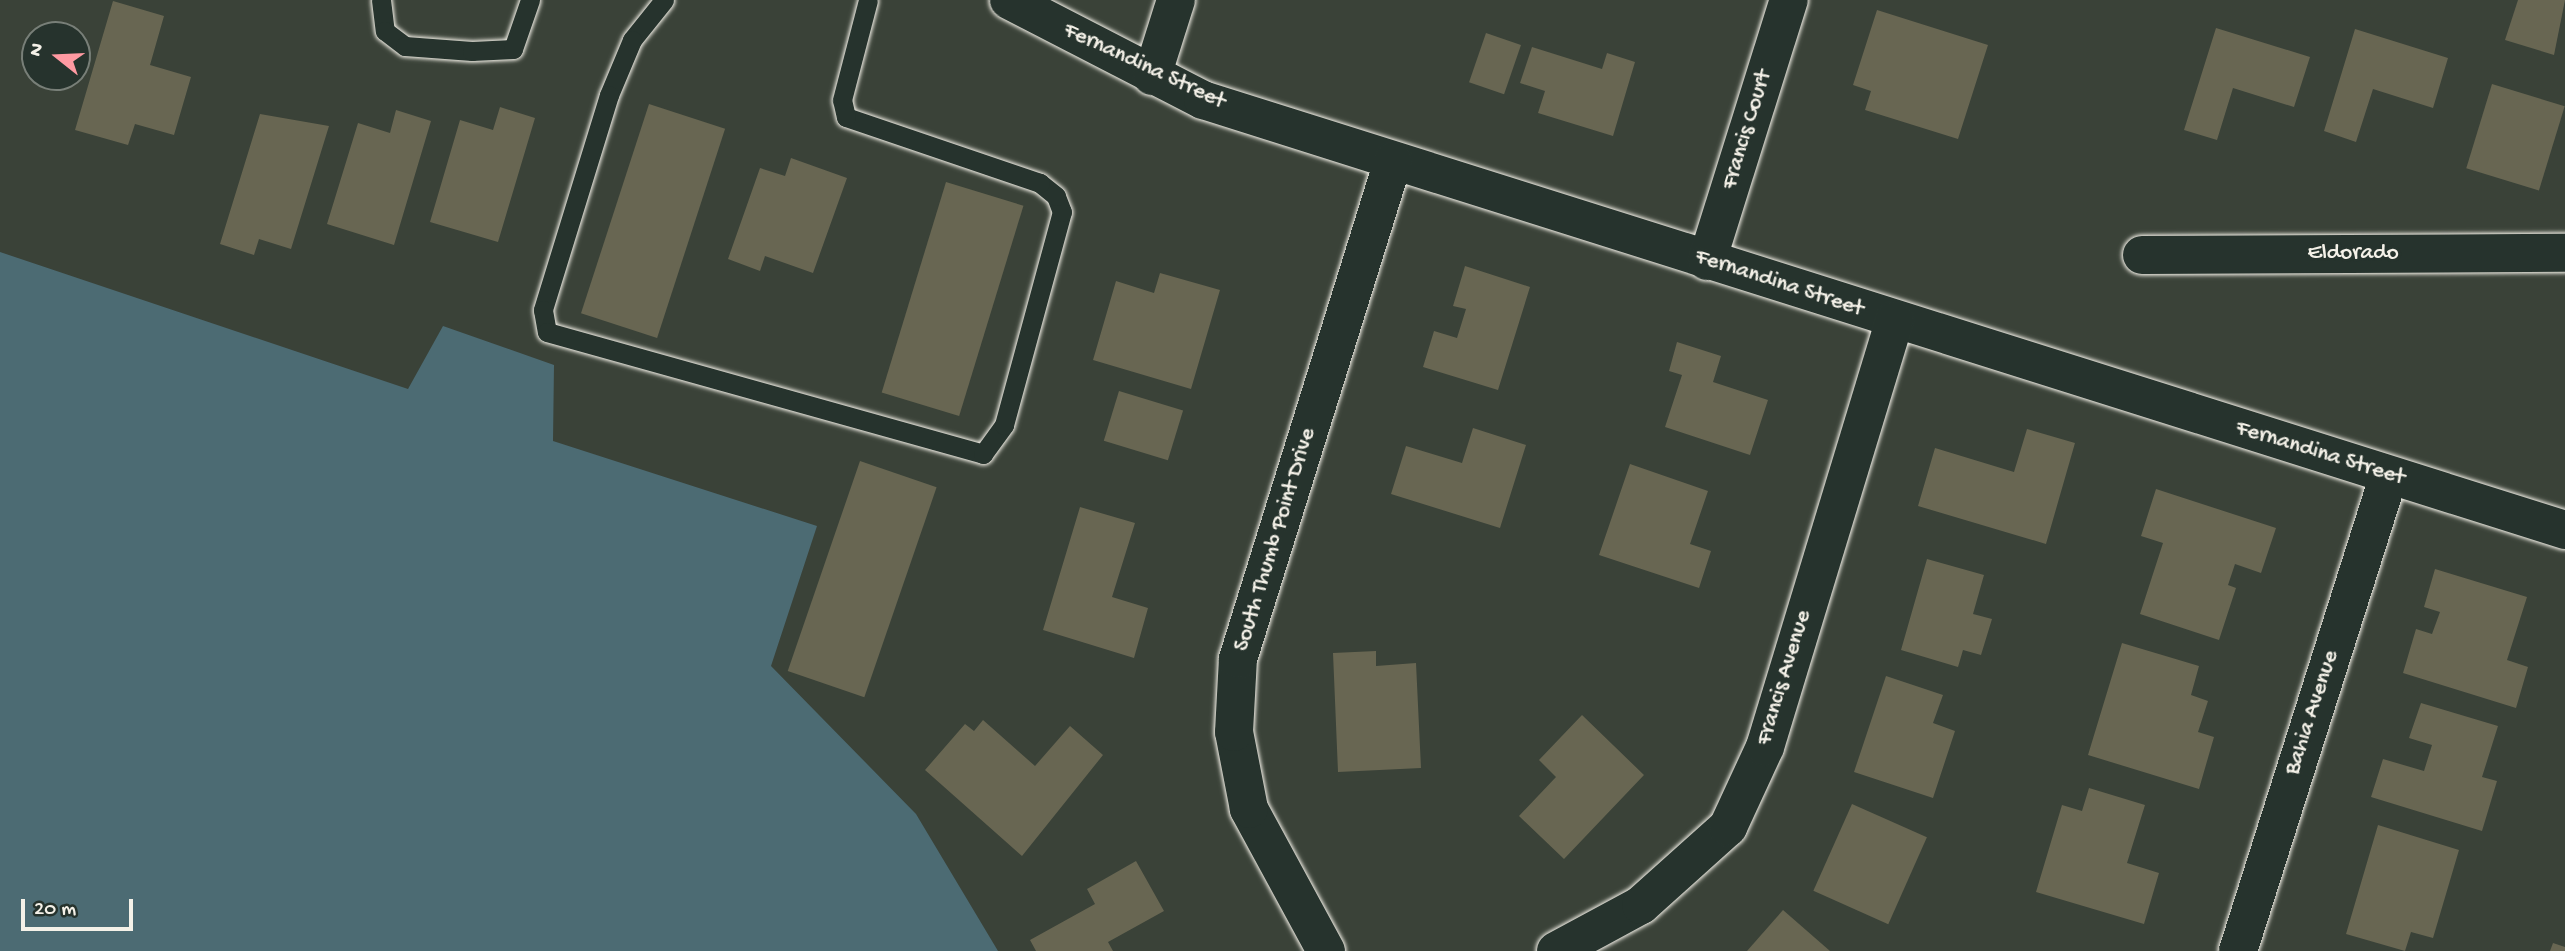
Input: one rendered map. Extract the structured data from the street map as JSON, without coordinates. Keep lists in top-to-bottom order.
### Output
{
  "streets": {
    "street": [
      "Fernandina Street",
      "Francis Court",
      "Eldorado",
      "South Thumb Point Drive",
      "Francis Avenue",
      "Bahia Avenue"
    ]
  },
  "crossings": [
    ["Fernandina Street", "Francis Court"],
    ["Fernandina Street", "South Thumb Point Drive"],
    ["Fernandina Street", "Francis Avenue"],
    ["Fernandina Street", "Bahia Avenue"]
  ],
  "scale_bar": "20 m",
  "north": "left"
}
